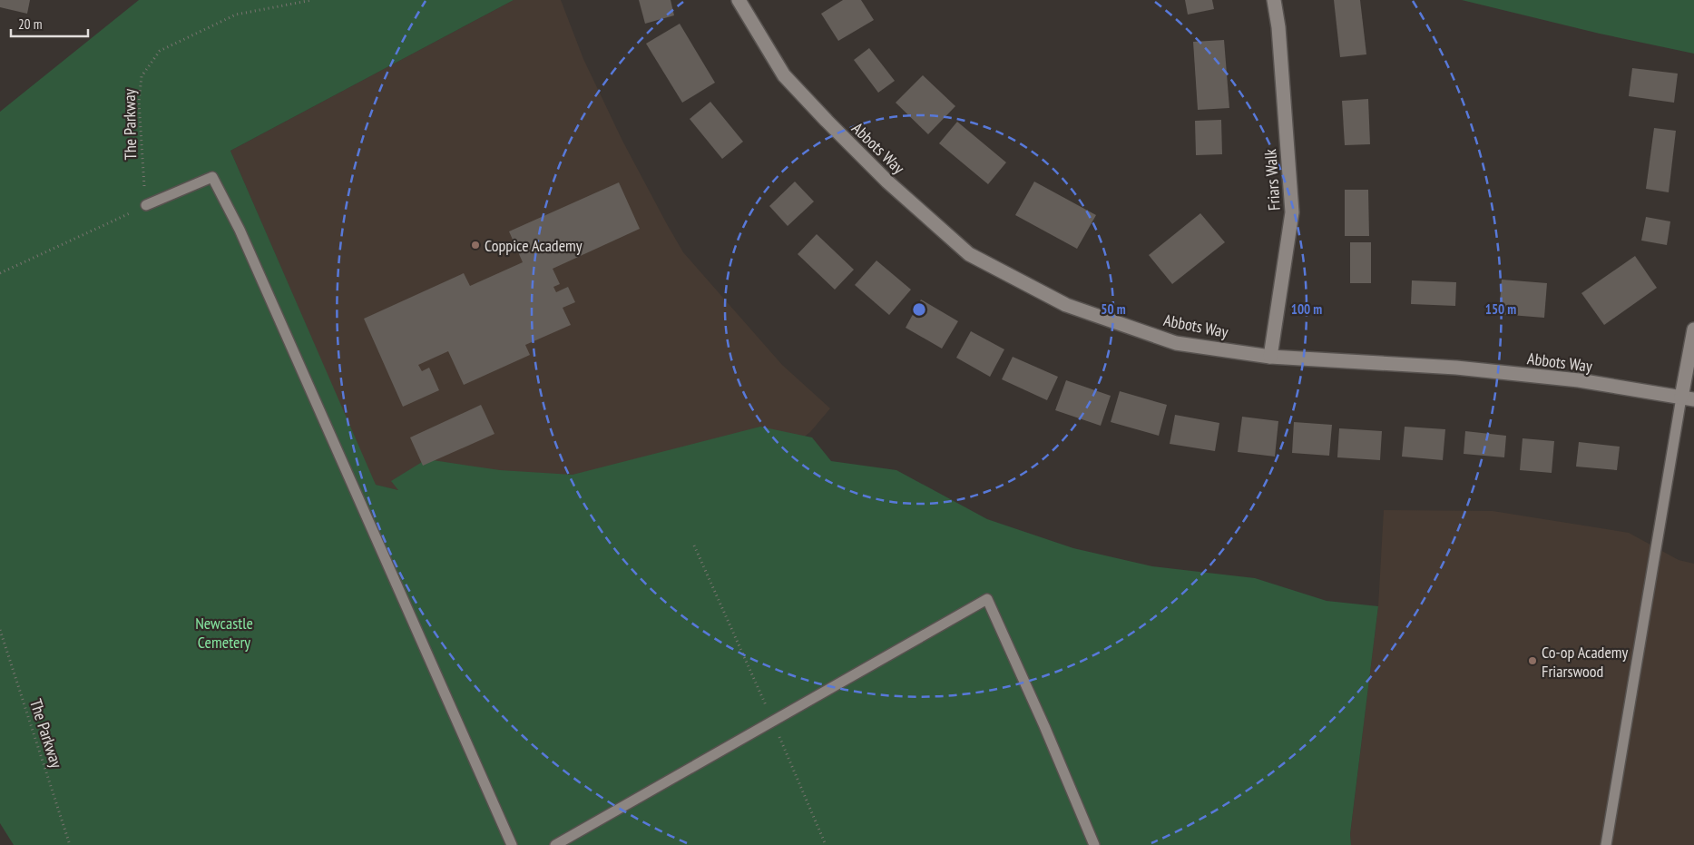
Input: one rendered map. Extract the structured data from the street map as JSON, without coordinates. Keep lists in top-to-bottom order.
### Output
{
  "streets": {
    "street": ["Abbots Way", "Friars Walk"],
    "path": ["The Parkway"]
  },
  "crossings": [
    ["Abbots Way", "Friars Walk"]
  ],
  "parks": ["Newcastle Cemetery"],
  "places": ["Coppice Academy", "Co-op Academy Friarswood"],
  "scale_bar": "20 m",
  "rings": ["50 m", "100 m", "150 m"]
}
